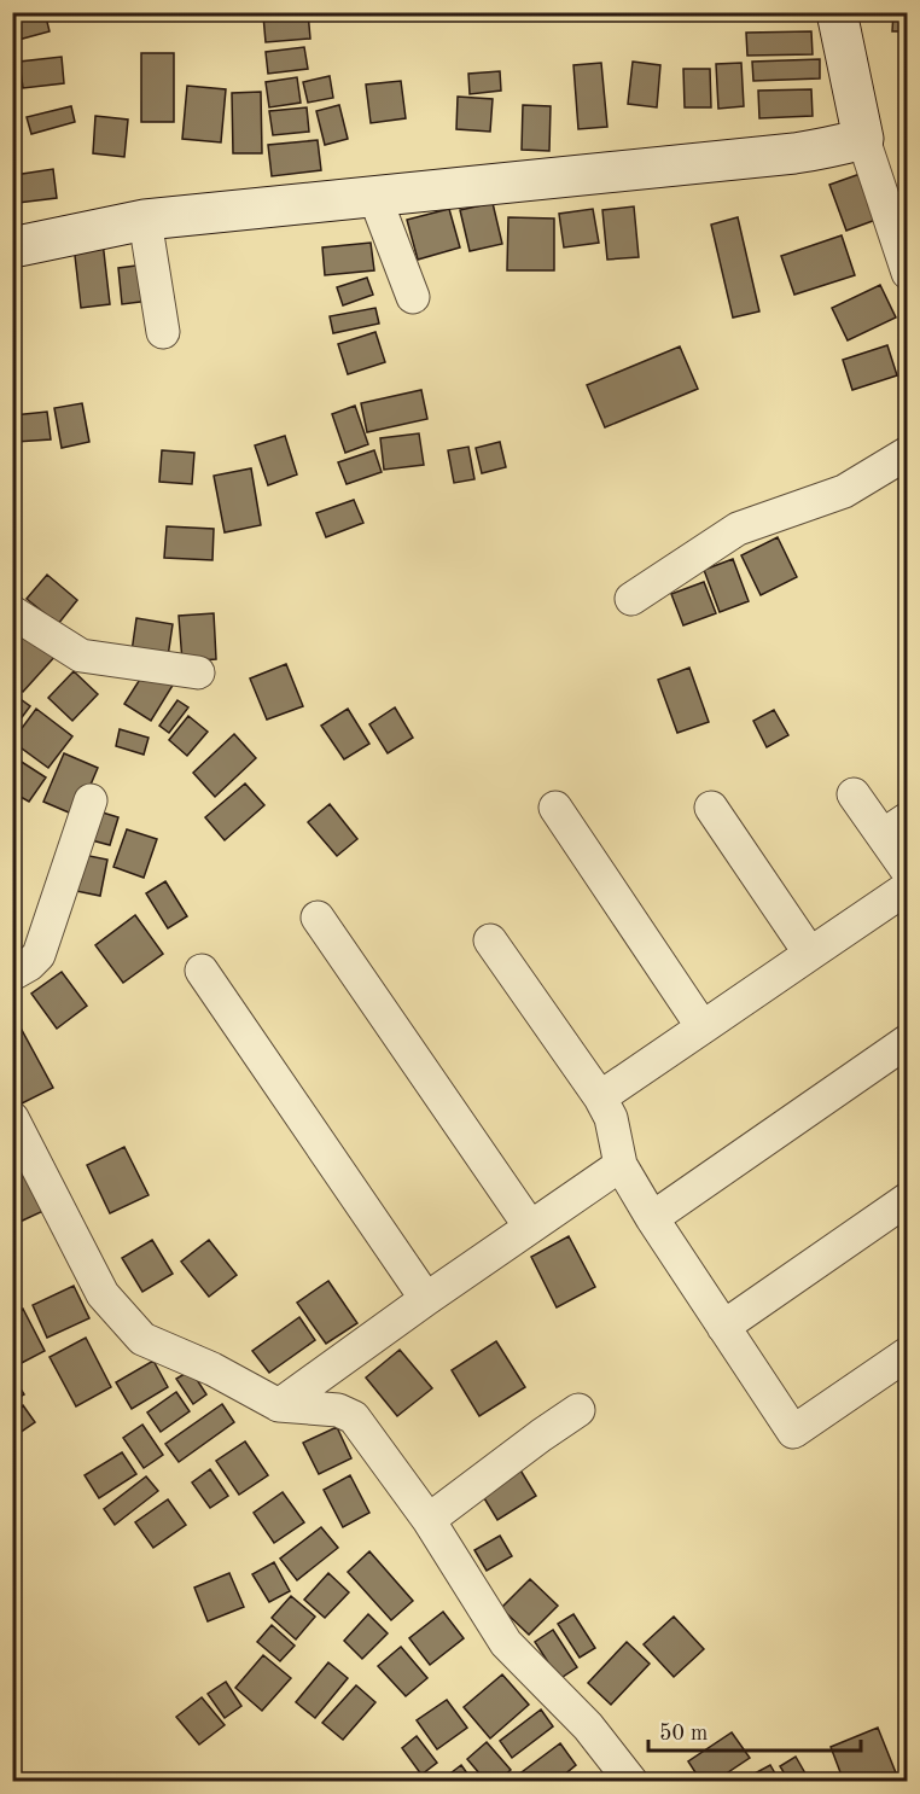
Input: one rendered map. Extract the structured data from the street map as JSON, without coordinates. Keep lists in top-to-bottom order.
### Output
{
  "scale_bar": "50 m"
}
